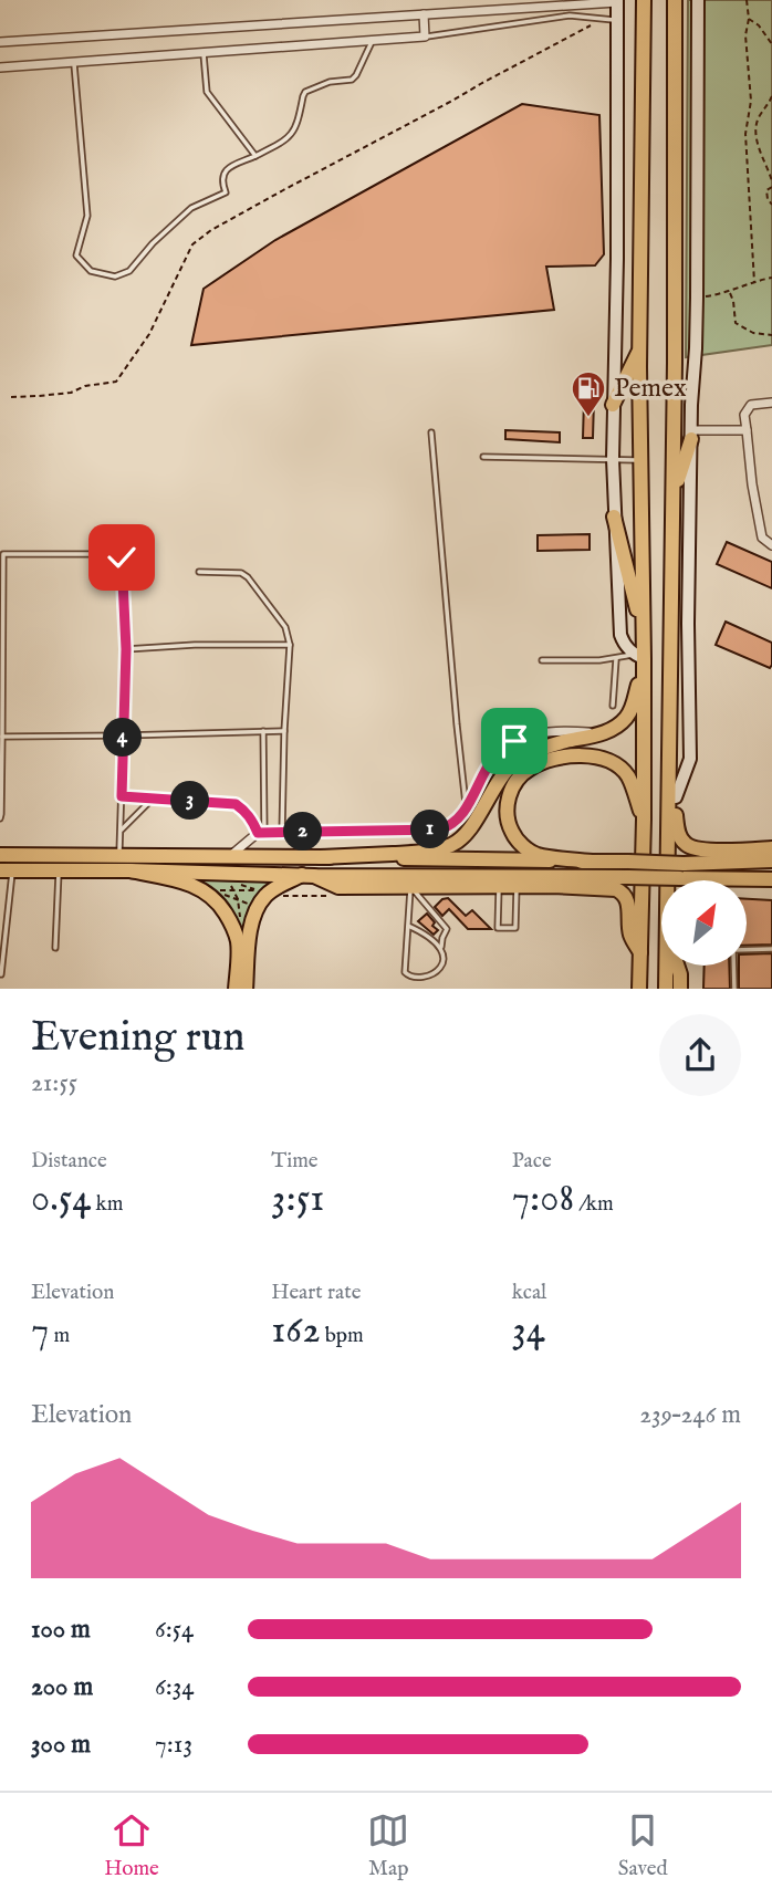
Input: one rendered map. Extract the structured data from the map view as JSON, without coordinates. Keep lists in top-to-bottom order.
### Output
{
  "places": {
    "fuel station": ["Pemex"]
  },
  "north": "top right",
  "page": {
    "pins": [
      "4",
      "3",
      "1",
      "2"
    ],
    "heading": ["Evening run", "21:55"],
    "stats": [
      ["Distance", "0.54 km"],
      ["Time", "3:51"],
      ["Pace", "7:08 /km"],
      ["Elevation", "7 m"],
      ["Heart rate", "162 bpm"],
      ["kcal", "34"]
    ],
    "chart": ["Elevation", "239–246 m"],
    "list": [
      {
        "name": "100 m",
        "note": "6:54"
      },
      {
        "name": "200 m",
        "note": "6:34"
      },
      {
        "name": "300 m",
        "note": "7:13"
      }
    ],
    "tabs": ["Home", "Map", "Saved"]
  }
}
